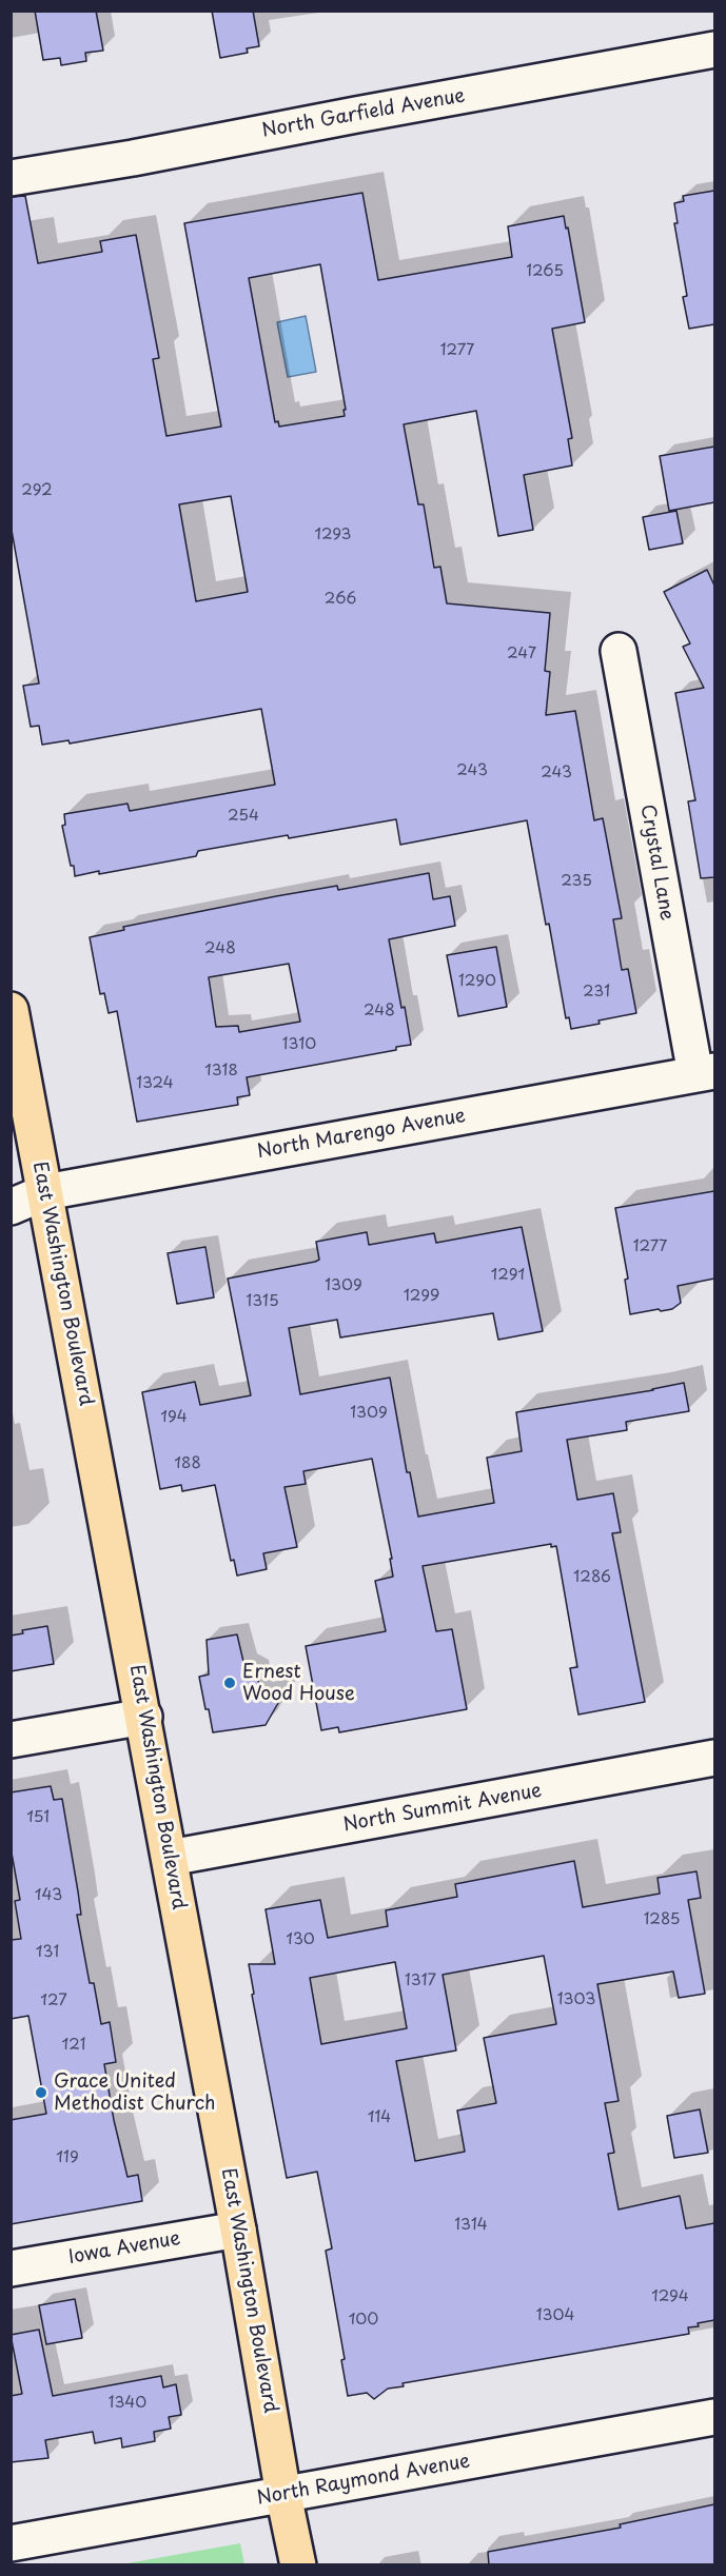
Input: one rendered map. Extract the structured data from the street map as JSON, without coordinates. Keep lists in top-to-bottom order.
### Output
{
  "streets": {
    "main road": ["East Washington Boulevard"],
    "street": [
      "North Garfield Avenue",
      "Crystal Lane",
      "North Marengo Avenue",
      "North Summit Avenue",
      "Iowa Avenue",
      "North Raymond Avenue"
    ]
  },
  "crossings": [
    ["Crystal Lane", "North Marengo Avenue"],
    ["North Marengo Avenue", "East Washington Boulevard"],
    ["East Washington Boulevard", "North Summit Avenue"],
    ["East Washington Boulevard", "Iowa Avenue"],
    ["East Washington Boulevard", "North Raymond Avenue"]
  ],
  "places": ["Ernest Wood House", "Grace United Methodist Church"],
  "house_numbers": [
    "1265",
    "1277",
    "292",
    "1293",
    "266",
    "247",
    "243",
    "243",
    "254",
    "235",
    "248",
    "1290",
    "231",
    "248",
    "1310",
    "1318",
    "1324",
    "1277",
    "1291",
    "1309",
    "1299",
    "1315",
    "1309",
    "194",
    "188",
    "1286",
    "151",
    "143",
    "1285",
    "130",
    "131",
    "1317",
    "1303",
    "127",
    "121",
    "114",
    "119",
    "1314",
    "1294",
    "1304",
    "100",
    "1340"
  ]
}
